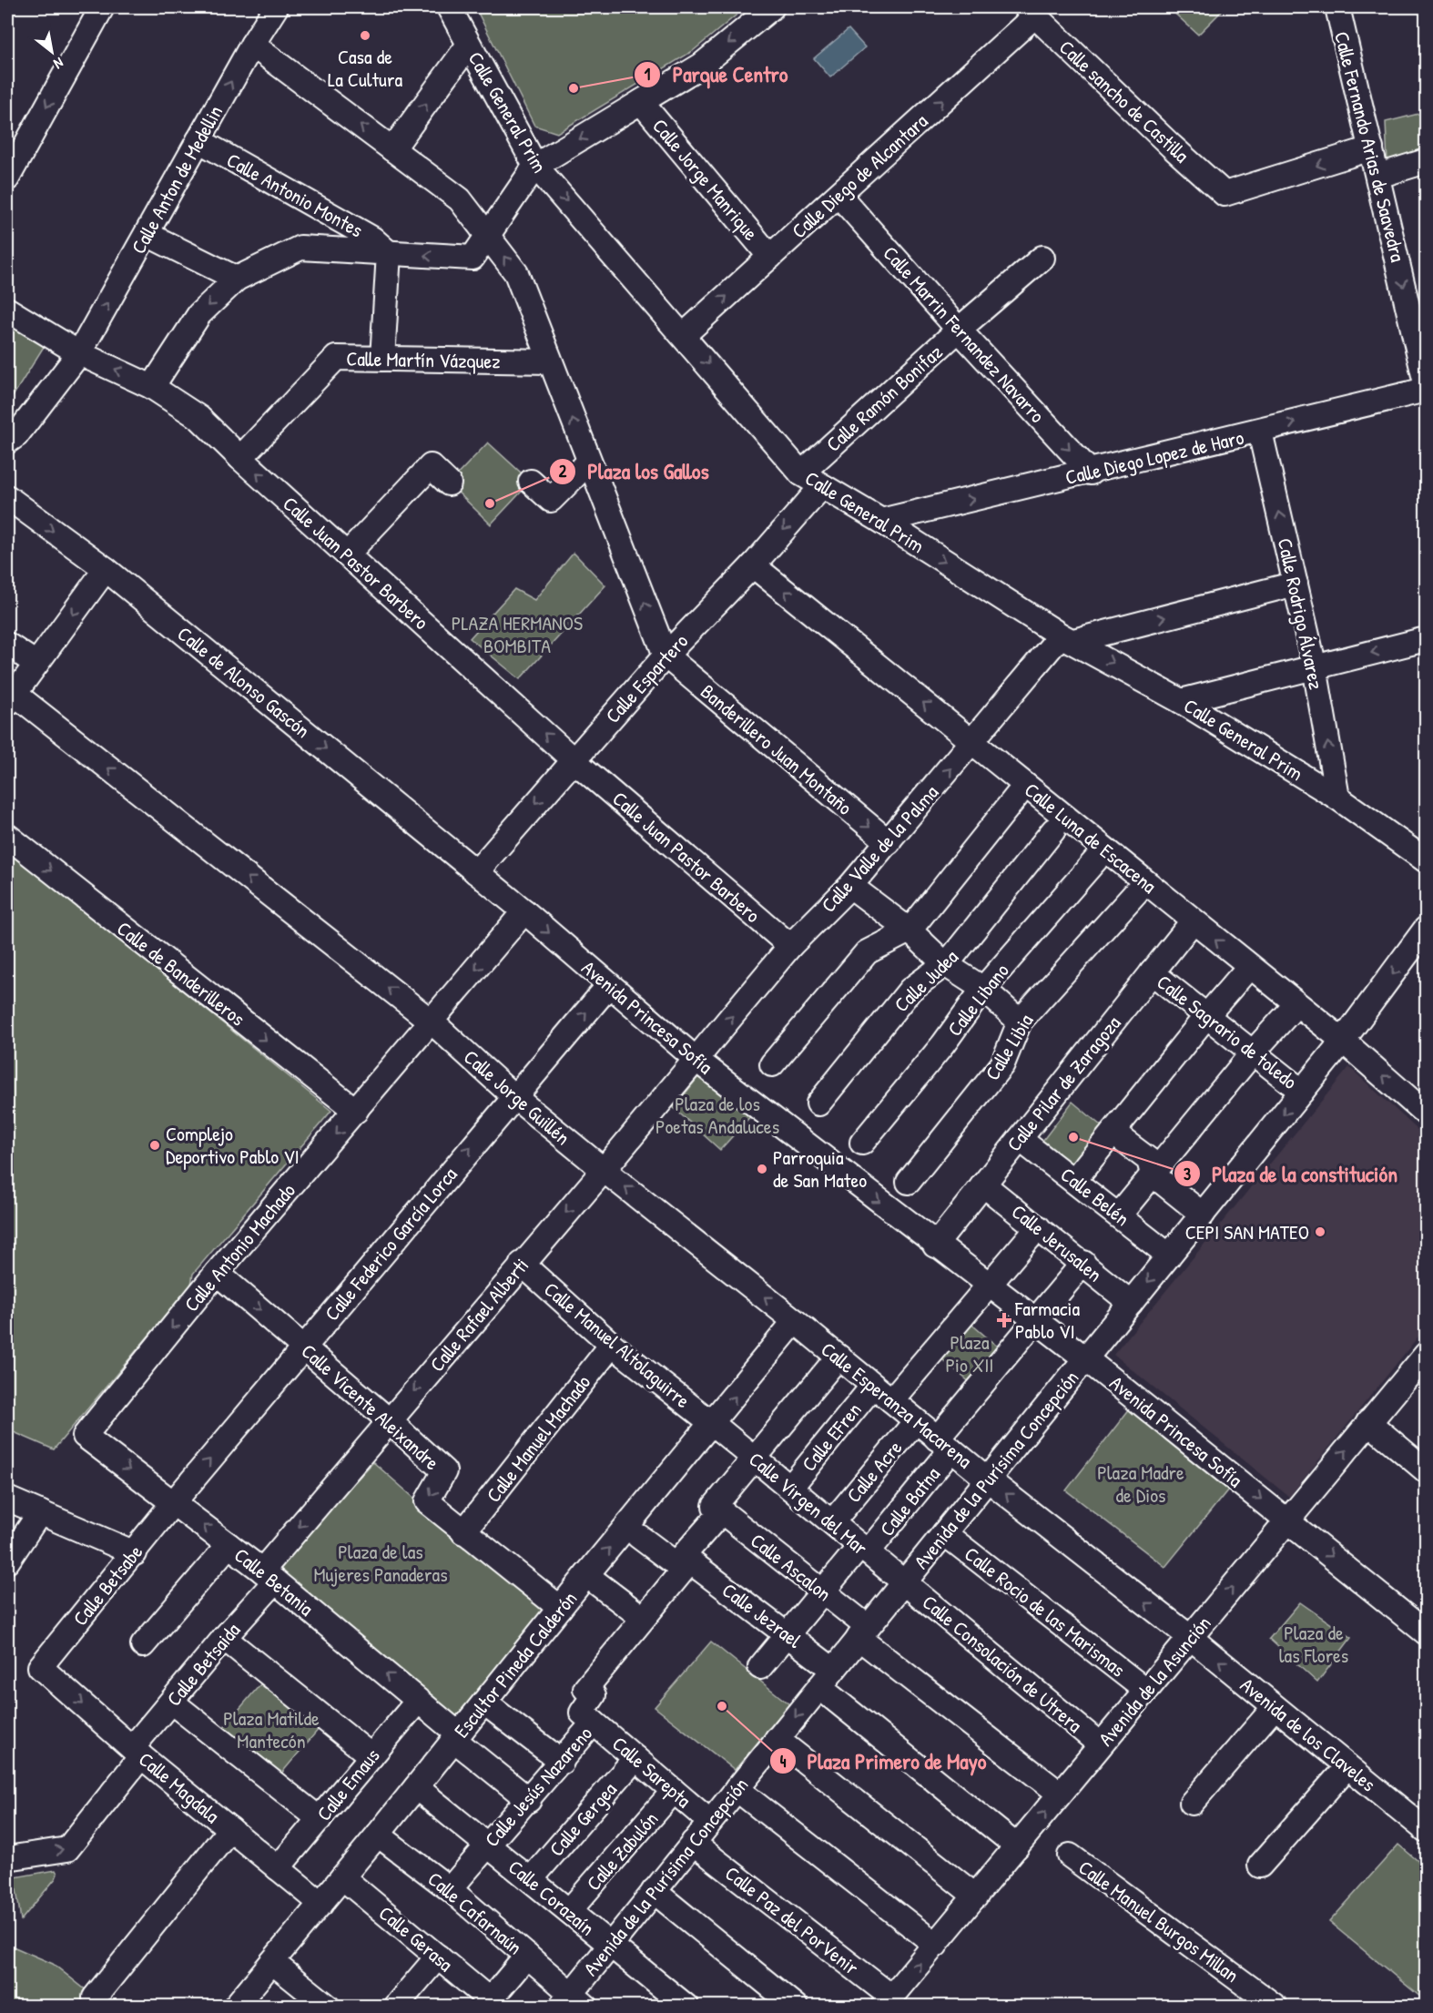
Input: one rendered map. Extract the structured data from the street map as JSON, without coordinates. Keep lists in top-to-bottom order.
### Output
{
  "streets": {
    "street": [
      "Calle sancho de Castilla",
      "Calle General Prim",
      "Calle Fernando Arias de Saavedra",
      "Calle Diego de Alcantara",
      "Calle Anton de Medellin",
      "Calle Jorge Manrique",
      "Calle Antonio Montes",
      "Calle Marrin Fernandez Navarro",
      "Calle Martín Vázquez",
      "Calle Ramón Bonifaz",
      "Calle Diego Lopez de Haro",
      "Calle Juan Pastor Barbero",
      "Calle Rodrigo Álvarez",
      "Calle Espartero",
      "Calle de Alonso Gascón",
      "Banderillero Juan Montaño",
      "Calle Luna de Escacena",
      "Calle Valle de la Palma",
      "Calle de Banderilleros",
      "Calle Judea",
      "Calle Libano",
      "Avenida Princesa Sofía",
      "Calle Sagrario de toledo",
      "Calle Libia",
      "Calle Pilar de Zaragoza",
      "Calle Jorge Guillén",
      "Calle Belén",
      "Calle Jerusalen",
      "Calle Federico García Lorca",
      "Calle Antonio Machado",
      "Calle Rafael Alberti",
      "Calle Manuel Altolaguirre",
      "Calle Esperanza Macarena",
      "Calle Vicente Aleixandre",
      "Calle EFren",
      "Calle Manuel Machado",
      "Avenida de la Purísima Concepción",
      "Calle Acre",
      "Calle Batna",
      "Calle Virgen del Mar",
      "Calle Ascalon",
      "Calle Betania",
      "Calle Betsabe",
      "Calle Rocio de las Marismas",
      "Calle Jezrael",
      "Calle Consolación de Utrera",
      "Calle Betsaida",
      "Escultor Pineda Calderón",
      "Avenida de la Asunción",
      "Avenida de los Claveles",
      "Calle Sarepta",
      "Calle Emaus",
      "Calle Jesús Nazareno",
      "Calle Magdala",
      "Calle Gergea",
      "Calle Zabulón",
      "Calle Corazaín",
      "Calle Cafarnaún",
      "Calle Paz del PorVenir",
      "Calle Manuel Burgos Millan",
      "Calle Gerasa"
    ]
  },
  "crossings": [
    ["Calle sancho de Castilla", "Calle Fernando Arias de Saavedra"],
    ["Calle sancho de Castilla", "Calle Diego de Alcantara"],
    ["Calle General Prim", "Calle Diego de Alcantara"],
    ["Calle General Prim", "Calle Ramón Bonifaz"],
    ["Calle General Prim", "Calle Diego Lopez de Haro"],
    ["Calle General Prim", "Calle Rodrigo Álvarez"],
    ["Calle General Prim", "Calle Espartero"],
    ["Calle General Prim", "Calle Valle de la Palma"],
    ["Calle Diego de Alcantara", "Calle Jorge Manrique"],
    ["Calle Diego de Alcantara", "Calle Marrin Fernandez Navarro"],
    ["Calle Anton de Medellin", "Calle Antonio Montes"],
    ["Calle Anton de Medellin", "Calle Juan Pastor Barbero"],
    ["Calle Marrin Fernandez Navarro", "Calle Ramón Bonifaz"],
    ["Calle Marrin Fernandez Navarro", "Calle Diego Lopez de Haro"],
    ["Calle Martín Vázquez", "Calle Juan Pastor Barbero"],
    ["Calle Diego Lopez de Haro", "Calle Rodrigo Álvarez"],
    ["Calle Juan Pastor Barbero", "Calle Espartero"],
    ["Calle Juan Pastor Barbero", "Calle Valle de la Palma"],
    ["Calle Espartero", "Calle de Alonso Gascón"],
    ["Calle Espartero", "Banderillero Juan Montaño"],
    ["Calle Espartero", "Calle Luna de Escacena"],
    ["Calle Espartero", "Avenida Princesa Sofía"],
    ["Calle de Alonso Gascón", "Avenida Princesa Sofía"],
    ["Banderillero Juan Montaño", "Calle Valle de la Palma"],
    ["Calle Luna de Escacena", "Calle Valle de la Palma"],
    ["Calle Luna de Escacena", "Calle Pilar de Zaragoza"],
    ["Calle Luna de Escacena", "Avenida de la Purísima Concepción"],
    ["Calle Valle de la Palma", "Avenida Princesa Sofía"],
    ["Calle Valle de la Palma", "Calle Rafael Alberti"],
    ["Calle de Banderilleros", "Calle Antonio Machado"],
    ["Avenida Princesa Sofía", "Calle Pilar de Zaragoza"],
    ["Avenida Princesa Sofía", "Calle Federico García Lorca"],
    ["Avenida Princesa Sofía", "Calle Antonio Machado"],
    ["Avenida Princesa Sofía", "Calle Rafael Alberti"],
    ["Avenida Princesa Sofía", "Avenida de la Purísima Concepción"],
    ["Avenida Princesa Sofía", "Calle Batna"],
    ["Avenida Princesa Sofía", "Avenida de la Asunción"],
    ["Calle Sagrario de toledo", "Calle Pilar de Zaragoza"],
    ["Calle Sagrario de toledo", "Avenida de la Purísima Concepción"],
    ["Calle Pilar de Zaragoza", "Calle Belén"],
    ["Calle Pilar de Zaragoza", "Calle Jerusalen"],
    ["Calle Jorge Guillén", "Calle Federico García Lorca"],
    ["Calle Jorge Guillén", "Calle Antonio Machado"],
    ["Calle Jorge Guillén", "Calle Rafael Alberti"],
    ["Calle Jorge Guillén", "Calle Esperanza Macarena"],
    ["Calle Belén", "Avenida de la Purísima Concepción"],
    ["Calle Jerusalen", "Avenida de la Purísima Concepción"],
    ["Calle Jerusalen", "Calle Batna"],
    ["Calle Federico García Lorca", "Calle Vicente Aleixandre"],
    ["Calle Federico García Lorca", "Calle Betania"],
    ["Calle Federico García Lorca", "Calle Betsabe"],
    ["Calle Antonio Machado", "Calle Vicente Aleixandre"],
    ["Calle Antonio Machado", "Calle Betania"],
    ["Calle Rafael Alberti", "Calle Manuel Altolaguirre"],
    ["Calle Rafael Alberti", "Calle Esperanza Macarena"],
    ["Calle Rafael Alberti", "Calle Vicente Aleixandre"],
    ["Calle Rafael Alberti", "Calle Betania"],
    ["Calle Rafael Alberti", "Calle Betsaida"],
    ["Calle Manuel Altolaguirre", "Calle Manuel Machado"],
    ["Calle Manuel Altolaguirre", "Calle Virgen del Mar"],
    ["Calle Manuel Altolaguirre", "Escultor Pineda Calderón"],
    ["Calle Esperanza Macarena", "Calle EFren"],
    ["Calle Esperanza Macarena", "Avenida de la Purísima Concepción"],
    ["Calle Esperanza Macarena", "Calle Acre"],
    ["Calle Esperanza Macarena", "Calle Batna"],
    ["Calle Esperanza Macarena", "Escultor Pineda Calderón"],
    ["Calle Esperanza Macarena", "Avenida de la Asunción"],
    ["Calle Esperanza Macarena", "Avenida de los Claveles"],
    ["Calle Esperanza Macarena", "Calle Jesús Nazareno"],
    ["Calle Vicente Aleixandre", "Calle Manuel Machado"],
    ["Calle Vicente Aleixandre", "Escultor Pineda Calderón"],
    ["Calle EFren", "Calle Virgen del Mar"],
    ["Avenida de la Purísima Concepción", "Calle Virgen del Mar"],
    ["Avenida de la Purísima Concepción", "Calle Ascalon"],
    ["Avenida de la Purísima Concepción", "Calle Rocio de las Marismas"],
    ["Avenida de la Purísima Concepción", "Calle Jezrael"],
    ["Avenida de la Purísima Concepción", "Calle Consolación de Utrera"],
    ["Avenida de la Purísima Concepción", "Calle Sarepta"],
    ["Avenida de la Purísima Concepción", "Calle Corazaín"],
    ["Avenida de la Purísima Concepción", "Calle Cafarnaún"],
    ["Avenida de la Purísima Concepción", "Calle Paz del PorVenir"],
    ["Calle Acre", "Calle Virgen del Mar"],
    ["Calle Batna", "Calle Virgen del Mar"],
    ["Calle Batna", "Calle Ascalon"],
    ["Calle Batna", "Calle Jezrael"],
    ["Calle Virgen del Mar", "Calle Consolación de Utrera"],
    ["Calle Virgen del Mar", "Escultor Pineda Calderón"],
    ["Calle Virgen del Mar", "Calle Jesús Nazareno"],
    ["Calle Ascalon", "Avenida de la Asunción"],
    ["Calle Ascalon", "Calle Jesús Nazareno"],
    ["Calle Betania", "Calle Betsabe"],
    ["Calle Betania", "Calle Betsaida"],
    ["Calle Betania", "Escultor Pineda Calderón"],
    ["Calle Betania", "Calle Emaus"],
    ["Calle Betania", "Calle Jesús Nazareno"],
    ["Calle Betsabe", "Calle Magdala"],
    ["Calle Rocio de las Marismas", "Avenida de la Asunción"],
    ["Calle Jezrael", "Avenida de la Asunción"],
    ["Calle Jezrael", "Calle Jesús Nazareno"],
    ["Calle Consolación de Utrera", "Avenida de la Asunción"],
    ["Calle Betsaida", "Calle Magdala"],
    ["Escultor Pineda Calderón", "Calle Magdala"],
    ["Escultor Pineda Calderón", "Calle Corazaín"],
    ["Escultor Pineda Calderón", "Calle Cafarnaún"],
    ["Escultor Pineda Calderón", "Calle Gerasa"],
    ["Avenida de la Asunción", "Avenida de los Claveles"],
    ["Avenida de la Asunción", "Calle Paz del PorVenir"],
    ["Calle Sarepta", "Calle Jesús Nazareno"],
    ["Calle Sarepta", "Calle Gergea"],
    ["Calle Sarepta", "Calle Zabulón"],
    ["Calle Emaus", "Calle Magdala"],
    ["Calle Jesús Nazareno", "Calle Corazaín"],
    ["Calle Jesús Nazareno", "Calle Cafarnaún"],
    ["Calle Gergea", "Calle Corazaín"],
    ["Calle Zabulón", "Calle Corazaín"]
  ],
  "one_way": [
    "Calle sancho de Castilla",
    "Calle General Prim",
    "Calle Fernando Arias de Saavedra",
    "Calle Diego de Alcantara",
    "Calle Marrin Fernandez Navarro",
    "Calle Diego Lopez de Haro",
    "Calle Juan Pastor Barbero",
    "Calle Rodrigo Álvarez",
    "Calle Espartero",
    "Calle de Alonso Gascón",
    "Banderillero Juan Montaño",
    "Calle Luna de Escacena",
    "Calle de Banderilleros",
    "Avenida Princesa Sofía",
    "Calle Jorge Guillén",
    "Calle Federico García Lorca",
    "Calle Antonio Machado",
    "Calle Rafael Alberti",
    "Calle Esperanza Macarena",
    "Calle Vicente Aleixandre",
    "Escultor Pineda Calderón",
    "Avenida de la Asunción",
    "Avenida de los Claveles",
    "Calle Magdala"
  ],
  "parks": [
    "PLAZA HERMANOS BOMBITA",
    "Plaza de los Poetas Andaluces",
    "Plaza Pio XII",
    "Plaza Madre de Dios",
    "Plaza de las Mujeres Panaderas",
    "Plaza de las Flores",
    "Plaza Matilde Mantecón"
  ],
  "places": {
    "other": [
      "Casa de La Cultura",
      "Parque Centro",
      "Plaza los Gallos",
      "Plaza de la constitución",
      "Complejo Deportivo Pablo VI",
      "Parroquia de San Mateo",
      "CEPI SAN MATEO",
      "Plaza Primero de Mayo"
    ],
    "health": ["Farmacia Pablo VI"]
  },
  "north": "bottom right"
}
